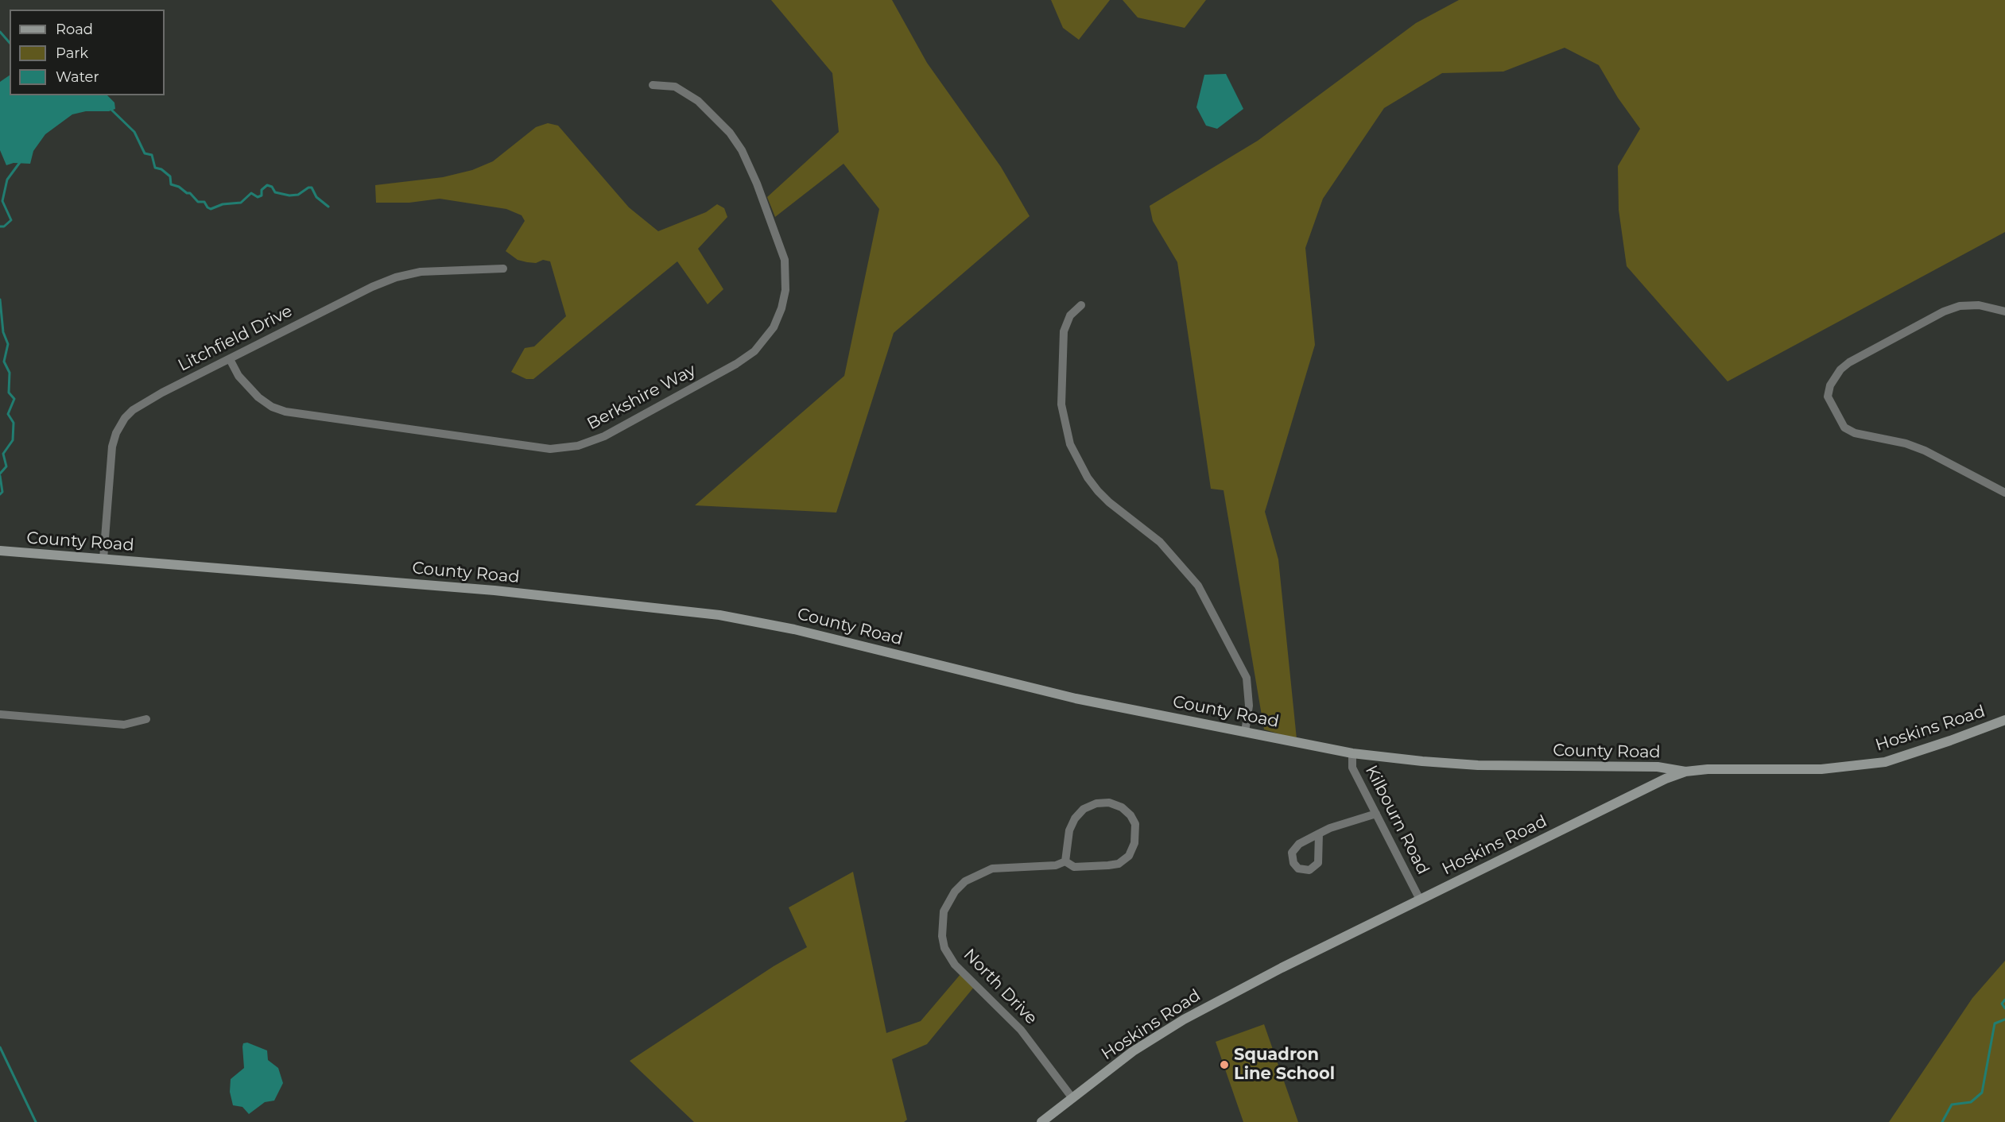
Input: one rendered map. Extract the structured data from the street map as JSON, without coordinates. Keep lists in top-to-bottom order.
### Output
{
  "streets": {
    "street": [
      "Litchfield Drive",
      "Berkshire Way",
      "County Road",
      "Hoskins Road",
      "Kilbourn Road",
      "North Drive"
    ]
  },
  "crossings": [
    ["Litchfield Drive", "Berkshire Way"],
    ["Litchfield Drive", "County Road"],
    ["County Road", "Hoskins Road"],
    ["County Road", "Kilbourn Road"],
    ["Hoskins Road", "Kilbourn Road"],
    ["Hoskins Road", "North Drive"]
  ],
  "places": ["Squadron Line School"],
  "legend": ["Road", "Park", "Water"]
}
